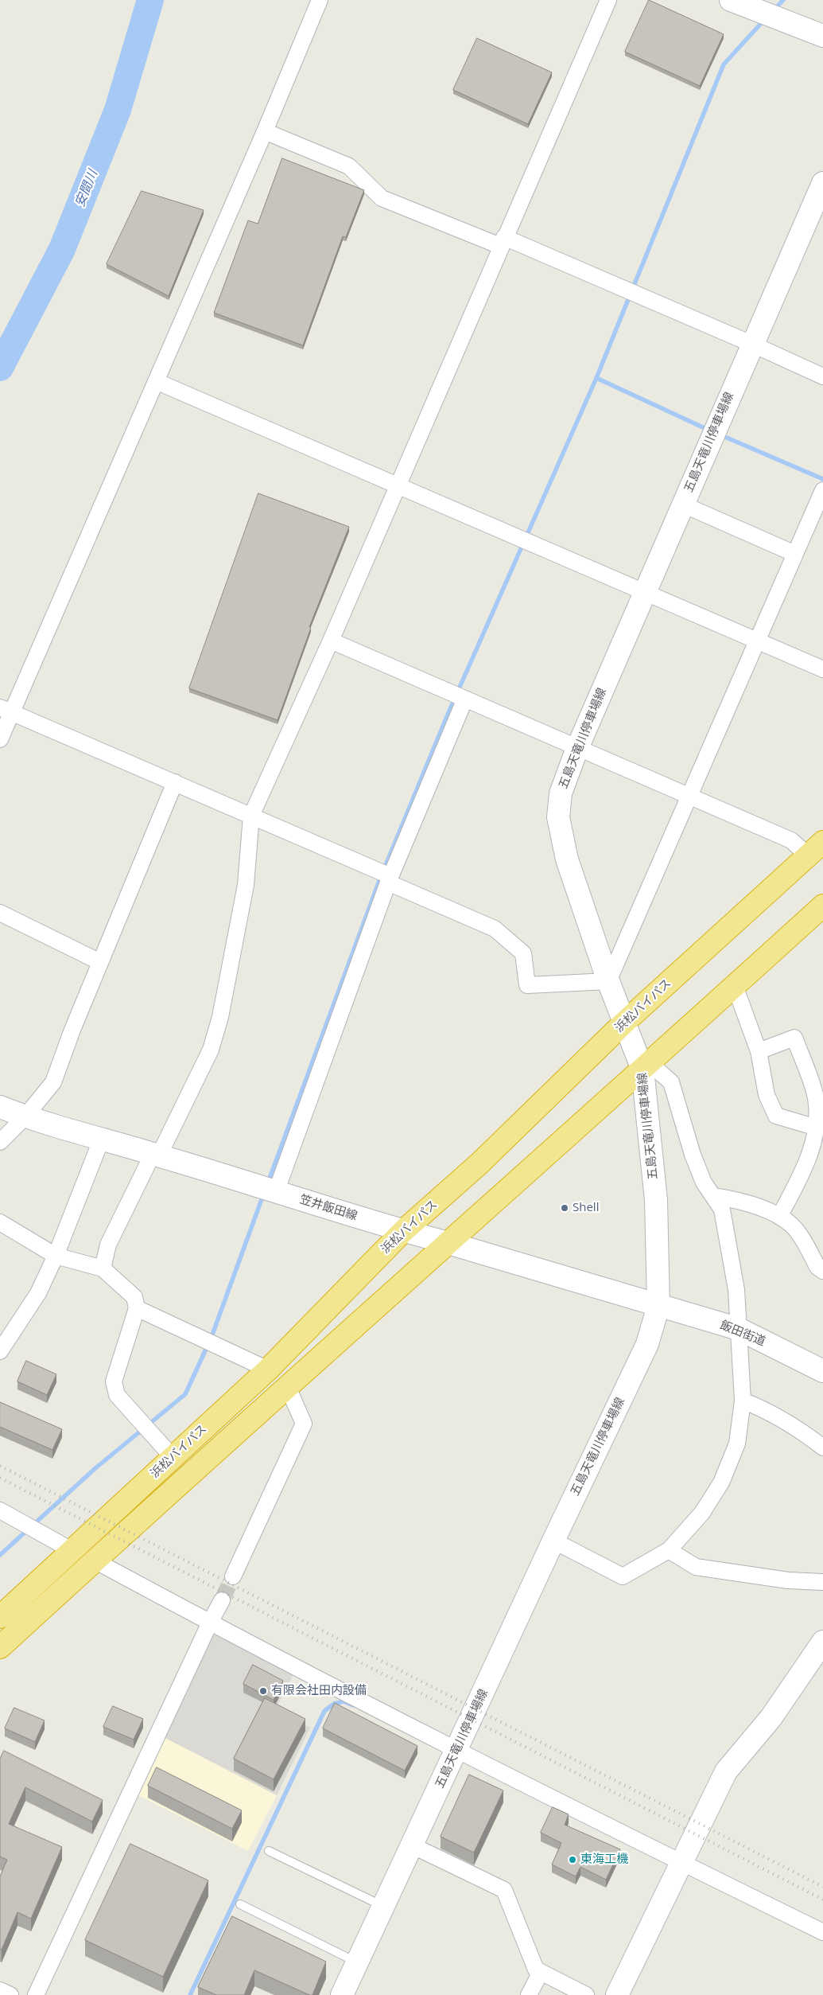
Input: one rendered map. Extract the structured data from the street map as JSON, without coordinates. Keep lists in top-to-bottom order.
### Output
{
  "streets": {
    "highway": ["浜松バイパス"],
    "main road": ["五島天竜川停車場線", "笠井飯田線", "飯田街道"]
  },
  "crossings": [
    ["五島天竜川停車場線", "浜松バイパス"],
    ["五島天竜川停車場線", "笠井飯田線"],
    ["五島天竜川停車場線", "飯田街道"],
    ["浜松バイパス", "笠井飯田線"],
    ["笠井飯田線", "飯田街道"]
  ],
  "water": ["安間川"],
  "places": ["Shell", "有限会社田内設備", "東海工機"]
}
